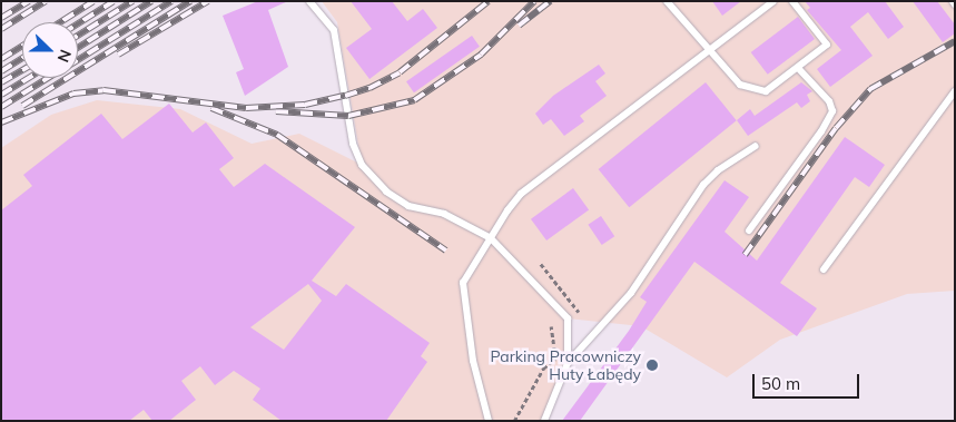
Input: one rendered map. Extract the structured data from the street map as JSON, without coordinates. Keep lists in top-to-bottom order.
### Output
{
  "places": ["Parking Pracowniczy Huty Łabędy"],
  "scale_bar": "50 m",
  "north": "right"
}
